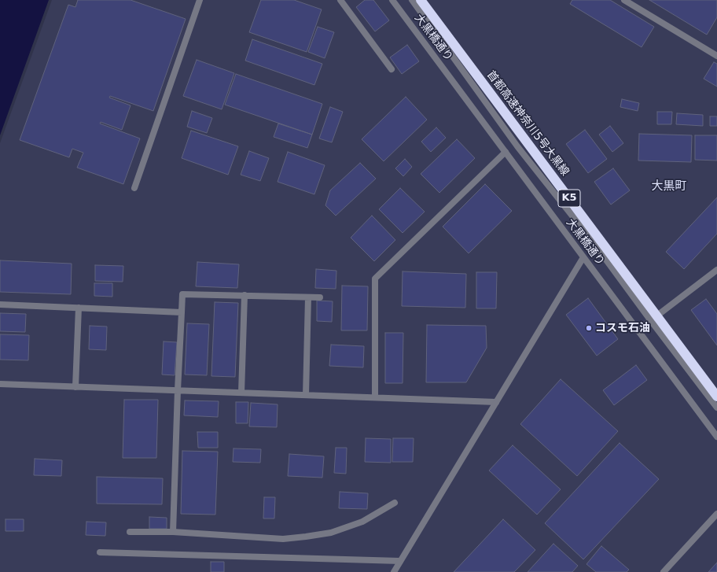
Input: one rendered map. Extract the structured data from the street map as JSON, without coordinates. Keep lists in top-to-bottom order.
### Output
{
  "streets": {
    "highway": ["首都高速神奈川5号大黒線", "K5"],
    "street": ["大黒橋通り"]
  },
  "districts": ["大黒町"],
  "places": ["コスモ石油"]
}
